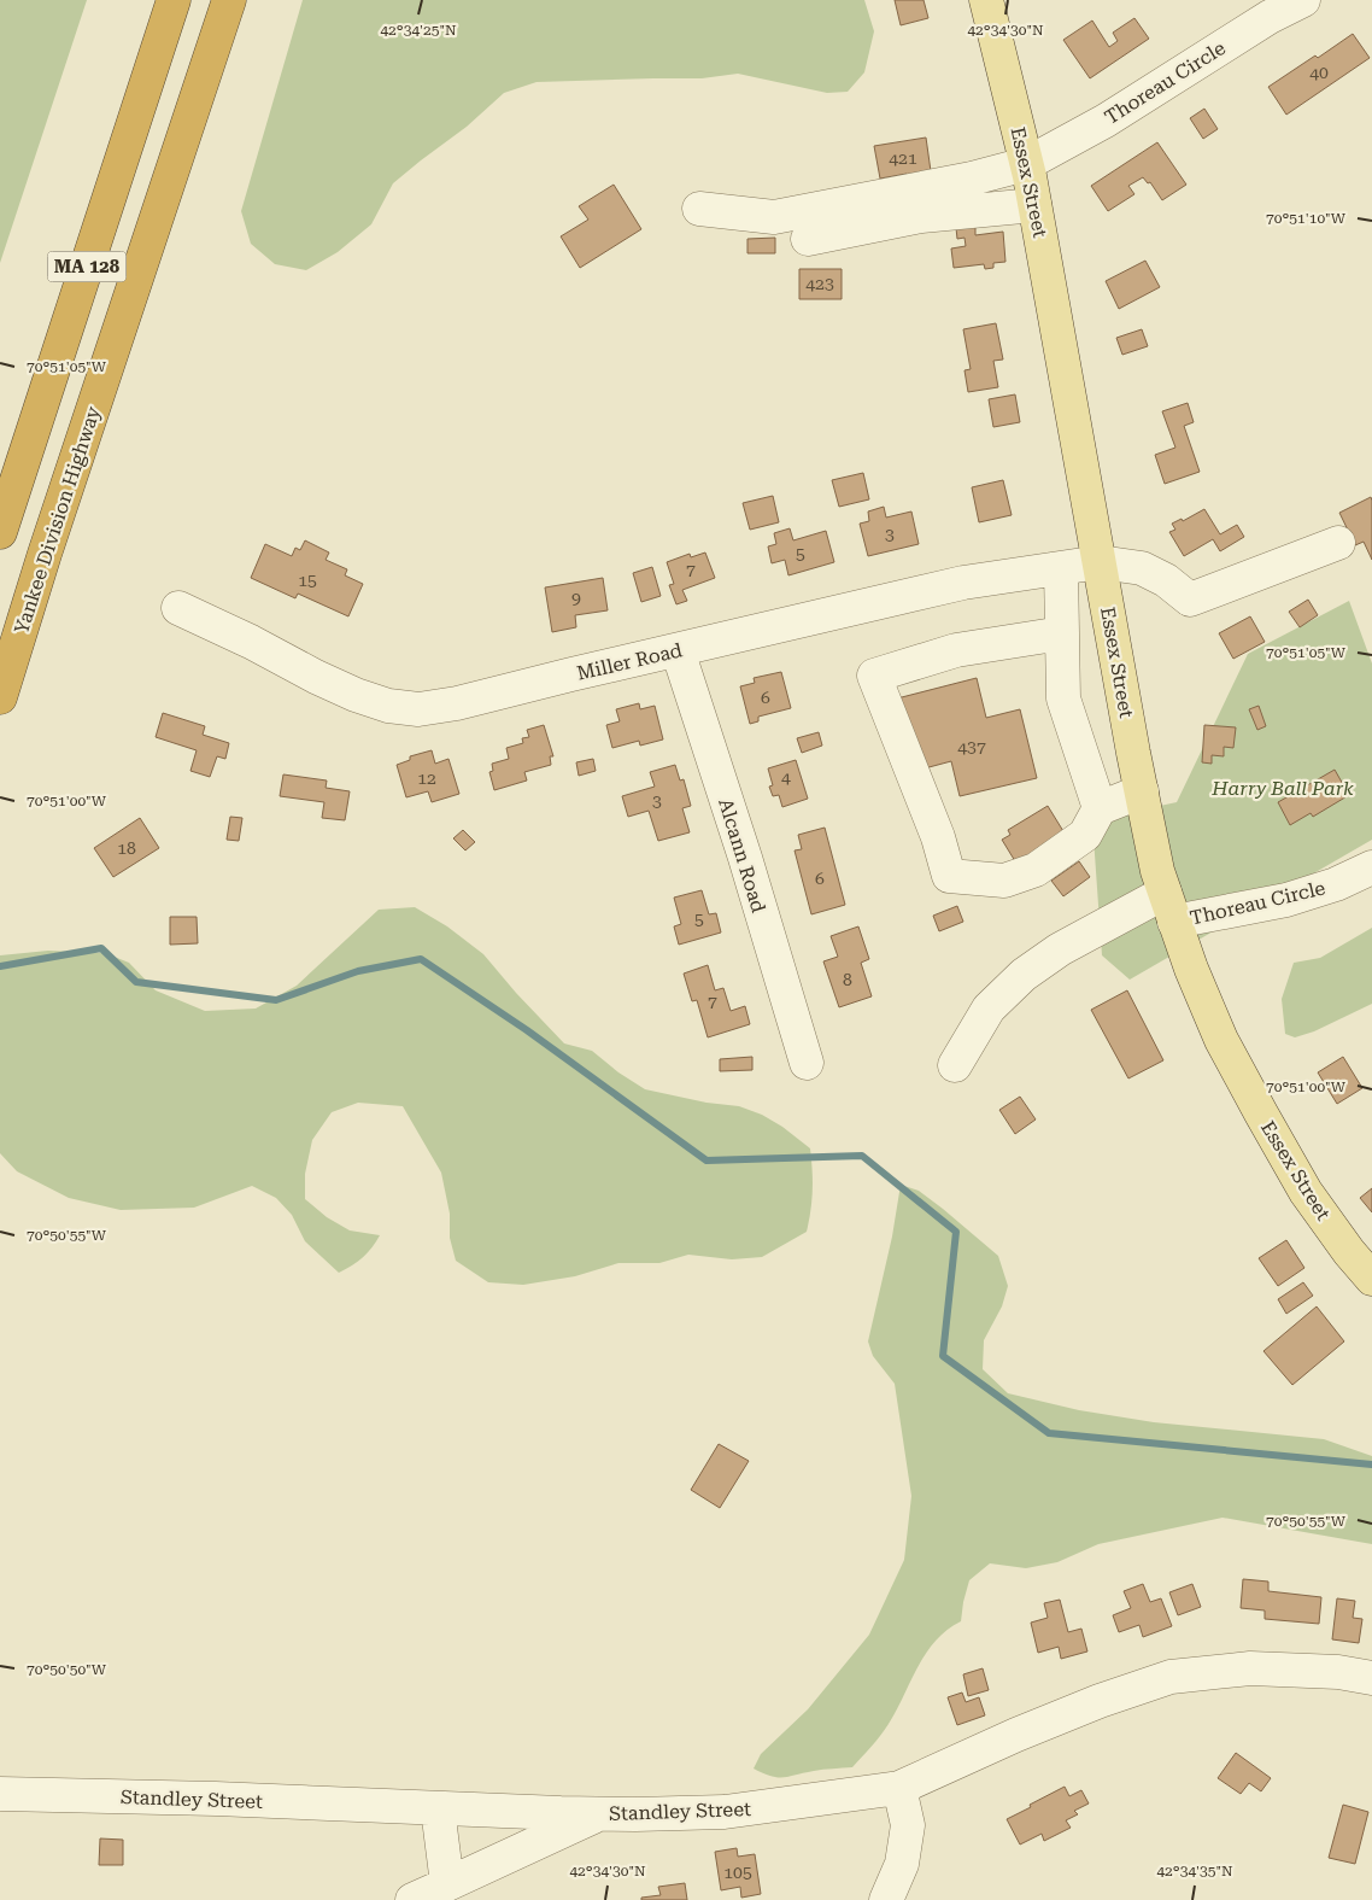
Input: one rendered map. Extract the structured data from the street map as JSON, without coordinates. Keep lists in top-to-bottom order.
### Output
{
  "streets": {
    "highway": ["MA 128", "Yankee Division Highway"],
    "main road": ["Essex Street"],
    "street": [
      "Thoreau Circle",
      "Miller Road",
      "Alcann Road",
      "Standley Street"
    ]
  },
  "crossings": [
    ["Thoreau Circle", "Essex Street"],
    ["Essex Street", "Miller Road"],
    ["Miller Road", "Alcann Road"]
  ],
  "parks": ["Harry Ball Park"],
  "house_numbers": [
    "40",
    "421",
    "423",
    "3",
    "5",
    "7",
    "15",
    "9",
    "6",
    "437",
    "4",
    "12",
    "3",
    "18",
    "6",
    "5",
    "8",
    "7",
    "105"
  ],
  "coordinates": [
    "42°34'25\"N",
    "42°34'30\"N",
    "70°51'10\"W",
    "70°51'05\"W",
    "70°51'00\"W",
    "70°50'55\"W",
    "70°50'50\"W",
    "42°34'35\"N"
  ]
}
